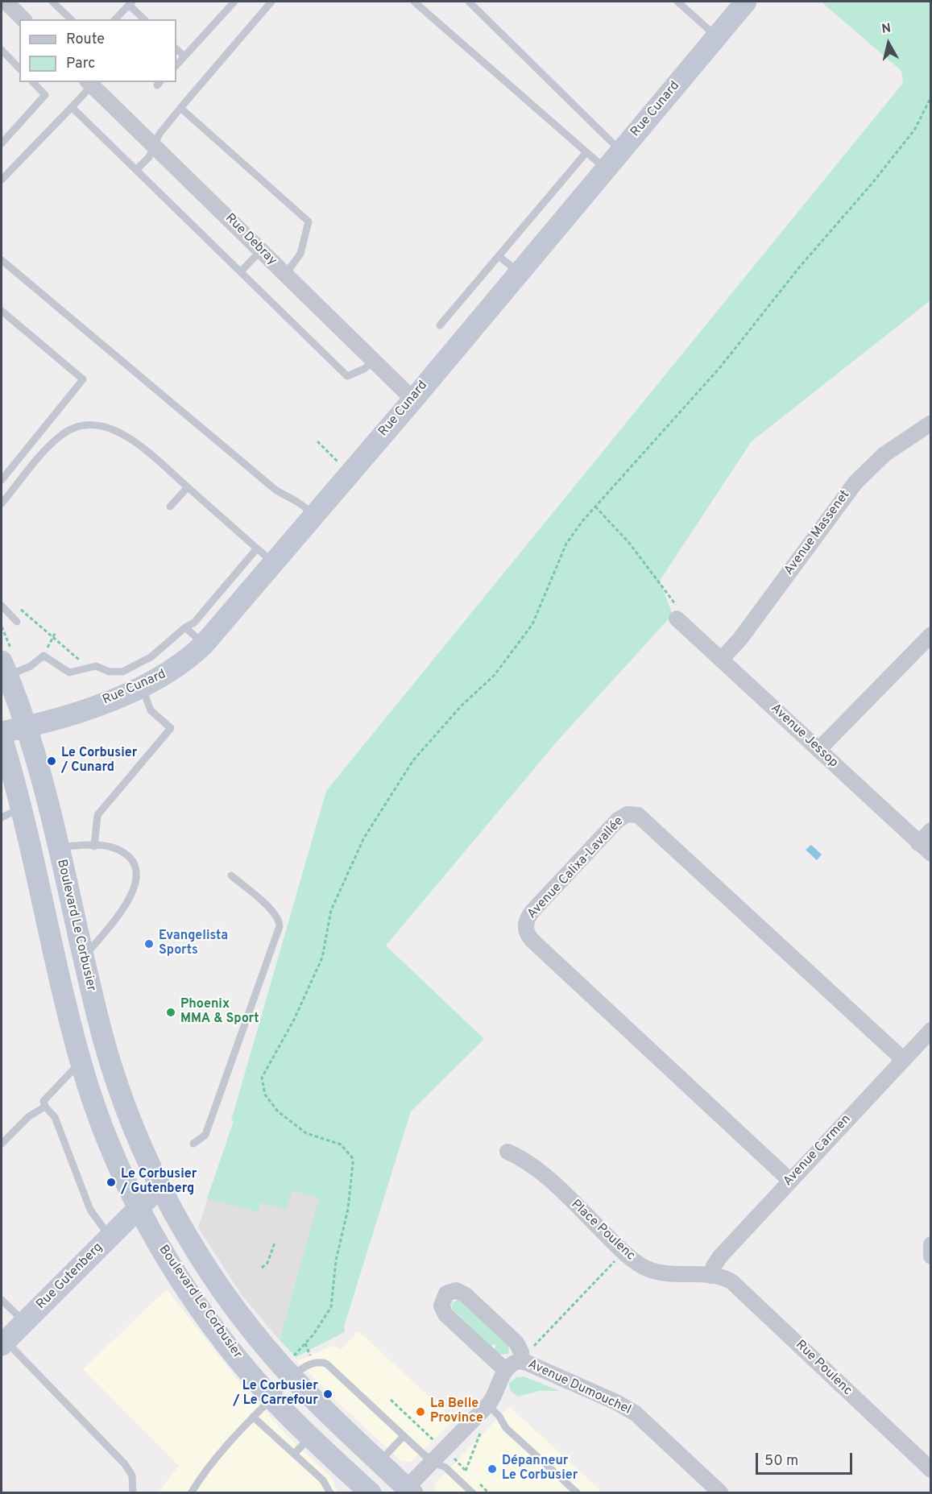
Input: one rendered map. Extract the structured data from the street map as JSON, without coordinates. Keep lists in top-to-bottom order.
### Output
{
  "streets": {
    "street": [
      "Rue Cunard",
      "Rue Debray",
      "Avenue Massenet",
      "Avenue Jessop",
      "Avenue Calixa-Lavallée",
      "Boulevard Le Corbusier",
      "Avenue Carmen",
      "Place Poulenc",
      "Rue Gutenberg",
      "Rue Poulenc",
      "Avenue Dumouchel"
    ]
  },
  "crossings": [
    ["Rue Cunard", "Rue Debray"],
    ["Rue Cunard", "Boulevard Le Corbusier"],
    ["Avenue Massenet", "Avenue Jessop"],
    ["Avenue Calixa-Lavallée", "Avenue Carmen"],
    ["Boulevard Le Corbusier", "Rue Gutenberg"],
    ["Avenue Carmen", "Place Poulenc"],
    ["Avenue Carmen", "Rue Poulenc"],
    ["Place Poulenc", "Rue Poulenc"]
  ],
  "places": [
    "Le Corbusier / Cunard",
    "Evangelista Sports",
    "Phoenix MMA & Sport",
    "Le Corbusier / Gutenberg",
    "Le Corbusier / Le Carrefour",
    "La Belle Province",
    "Dépanneur Le Corbusier"
  ],
  "legend": ["Route", "Parc"],
  "scale_bar": "50 m",
  "north": "top"
}
